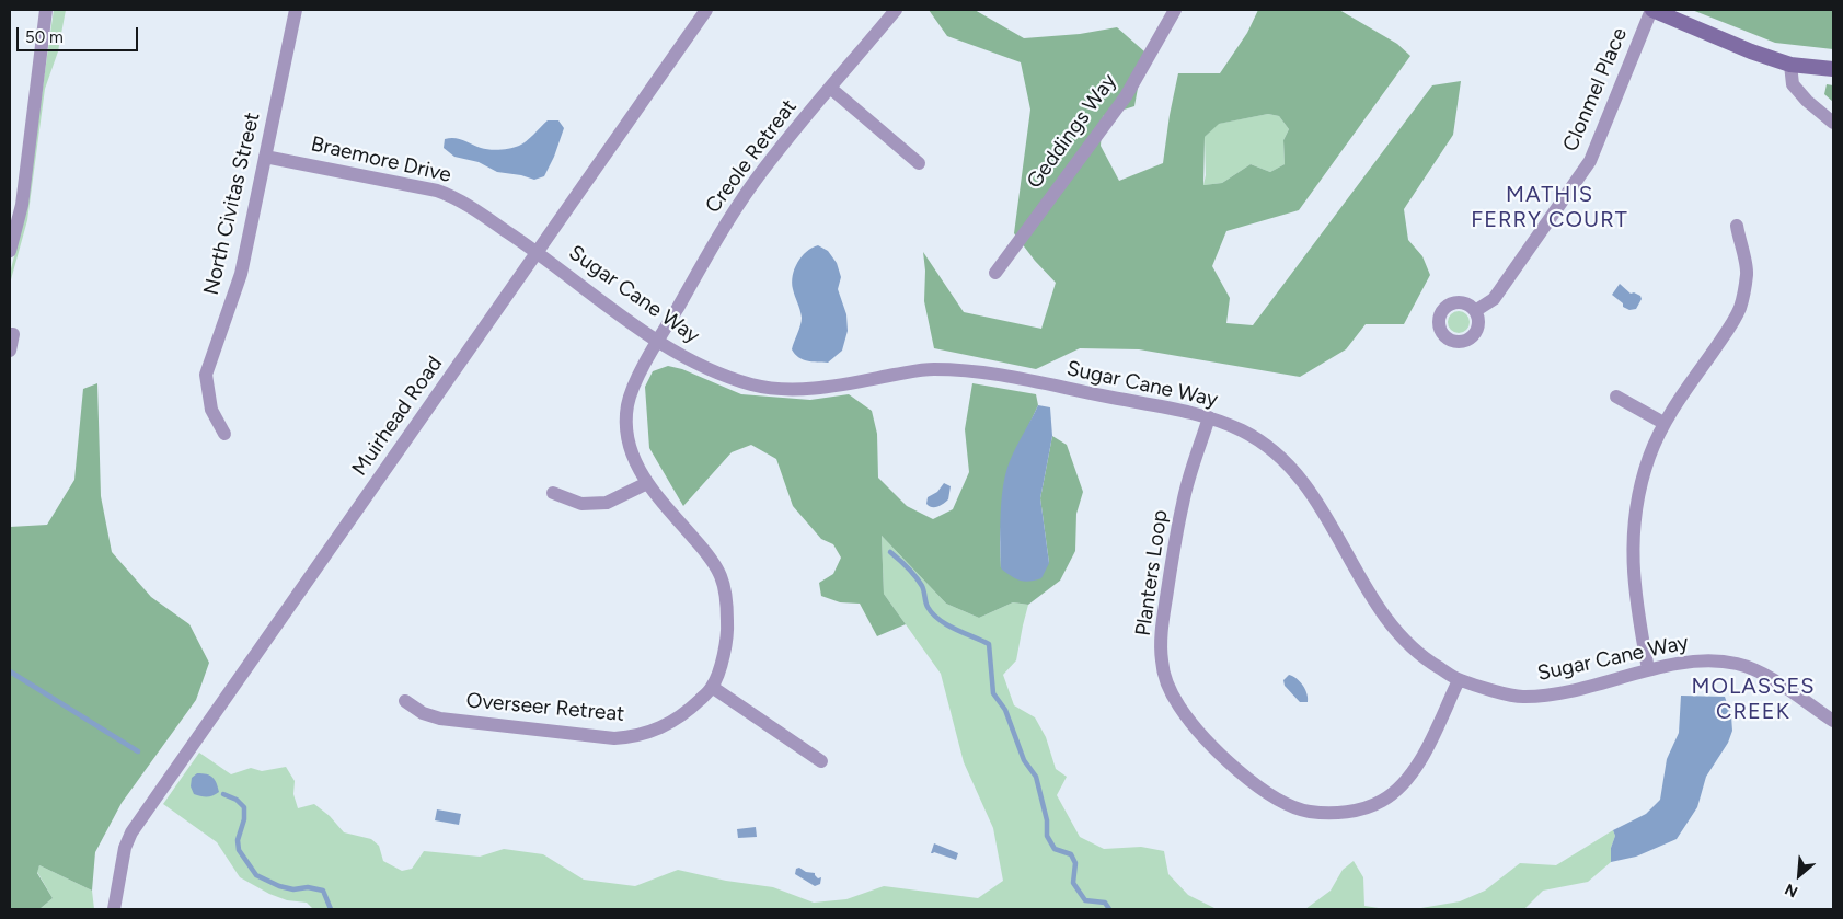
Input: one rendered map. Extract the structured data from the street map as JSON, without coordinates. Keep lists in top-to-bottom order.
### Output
{
  "streets": {
    "street": [
      "Clonmel Place",
      "Geddings Way",
      "Creole Retreat",
      "Braemore Drive",
      "North Civitas Street",
      "Sugar Cane Way",
      "Muirhead Road",
      "Planters Loop",
      "Overseer Retreat"
    ]
  },
  "crossings": [
    ["Creole Retreat", "Sugar Cane Way"],
    ["Creole Retreat", "Overseer Retreat"],
    ["Braemore Drive", "North Civitas Street"],
    ["Braemore Drive", "Sugar Cane Way"],
    ["Braemore Drive", "Muirhead Road"],
    ["Sugar Cane Way", "Muirhead Road"],
    ["Sugar Cane Way", "Planters Loop"],
    ["Sugar Cane Way", "Overseer Retreat"]
  ],
  "districts": ["MATHIS FERRY COURT", "MOLASSES CREEK"],
  "scale_bar": "50 m",
  "north": "bottom left"
}
